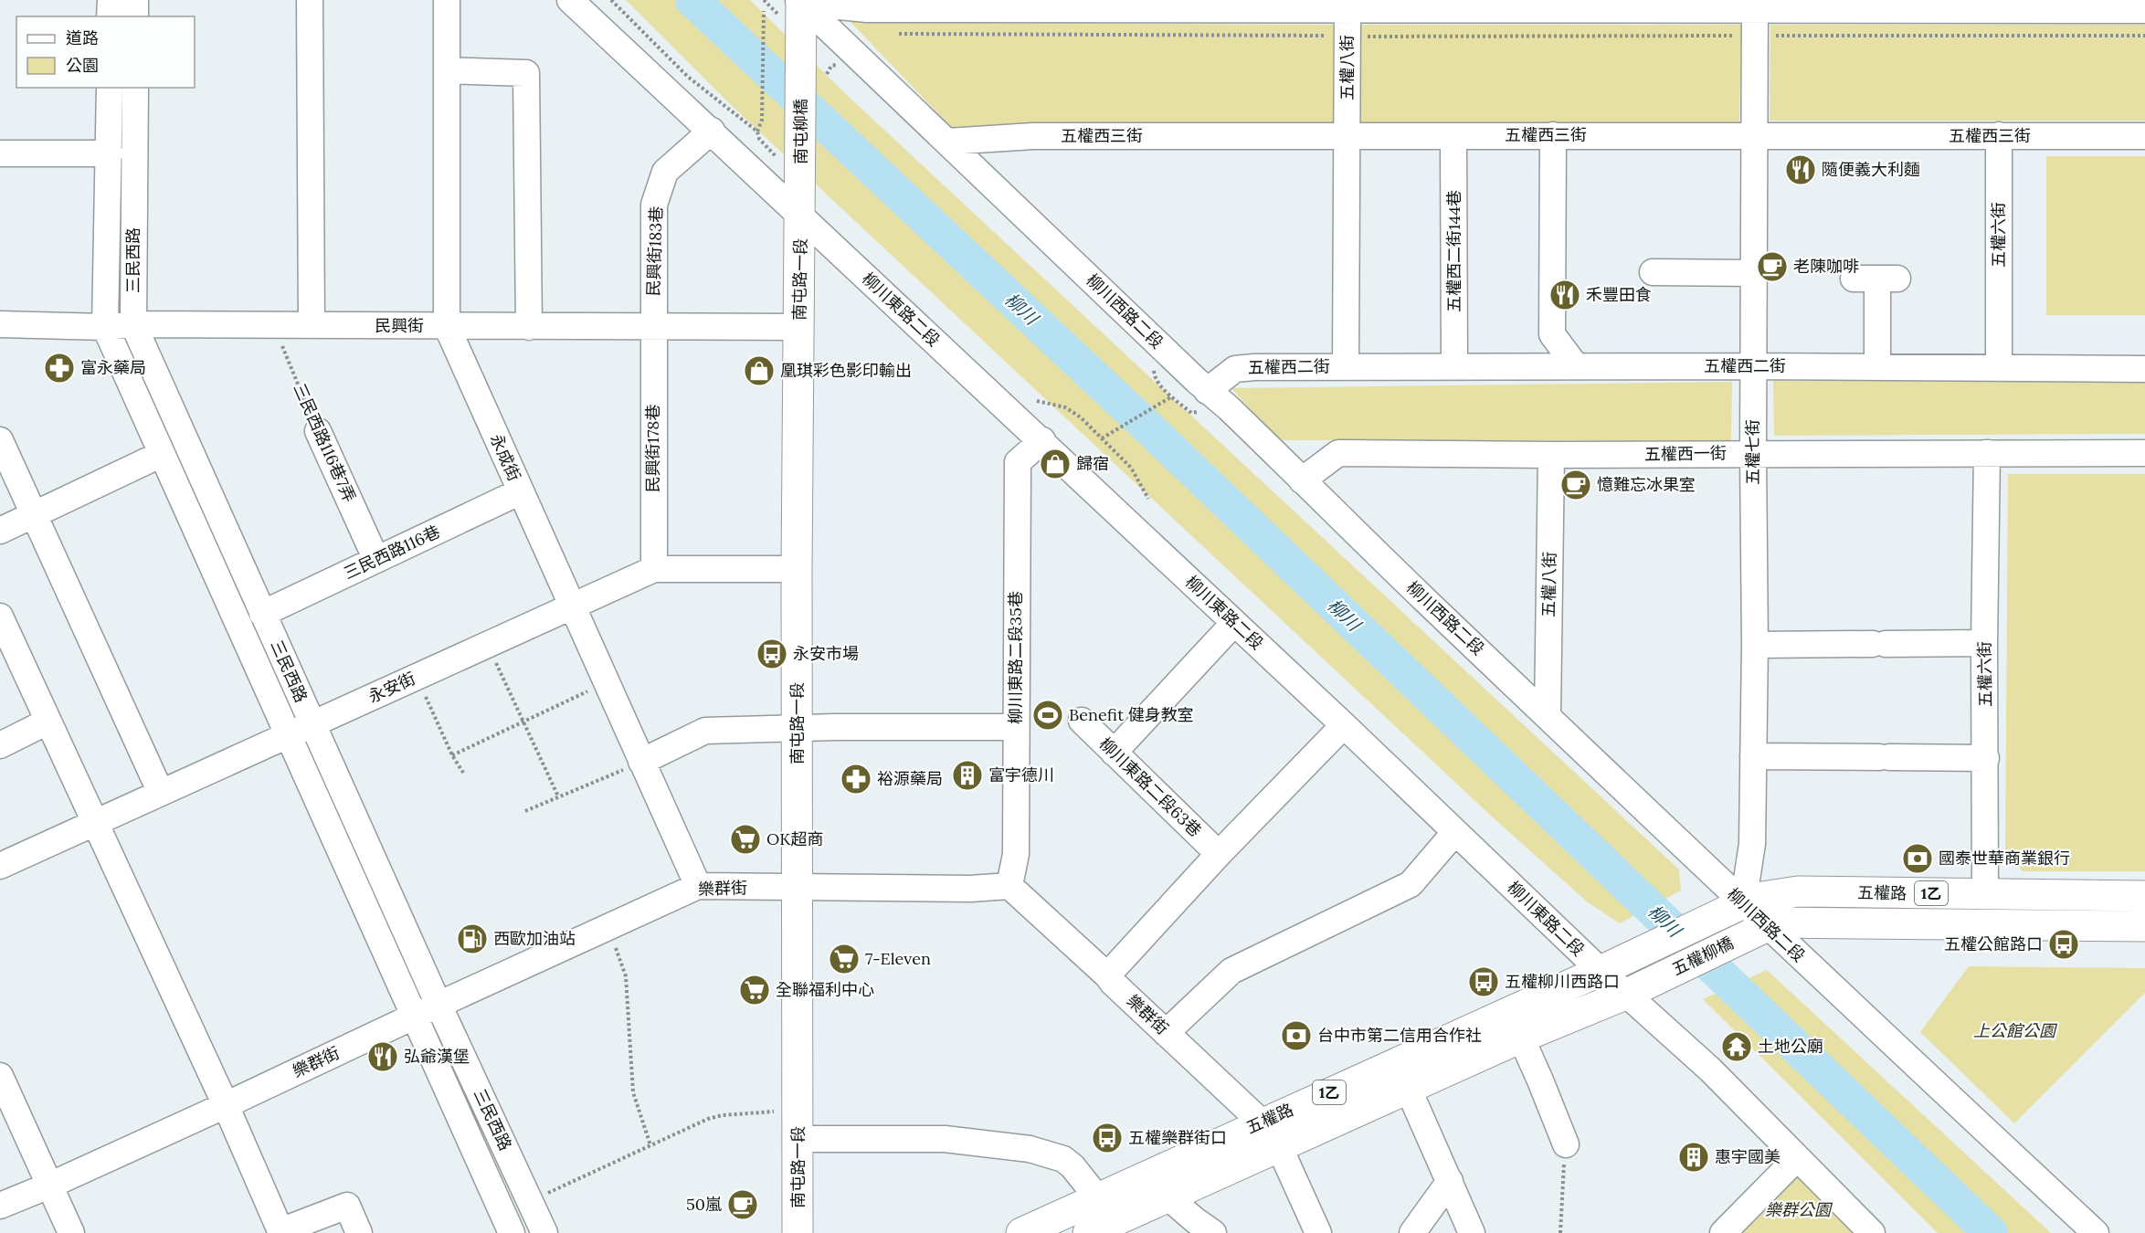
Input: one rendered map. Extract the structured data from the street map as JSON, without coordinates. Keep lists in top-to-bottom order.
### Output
{
  "streets": {
    "main road": [
      "南屯柳橋",
      "南屯路一段",
      "五權路",
      "1乙",
      "五權柳橋"
    ],
    "street": [
      "五權八街",
      "五權西三街",
      "五權六街",
      "民興街183巷",
      "五權西二街144巷",
      "三民西路",
      "柳川東路二段",
      "柳川西路二段",
      "民興街",
      "五權西二街",
      "三民西路116巷7弄",
      "民興街178巷",
      "五權七街",
      "五權西一街",
      "永成街",
      "三民西路116巷",
      "柳川東路二段35巷",
      "永安街",
      "柳川東路二段63巷",
      "樂群街"
    ]
  },
  "crossings": [
    ["五權八街", "五權西三街"],
    ["五權八街", "柳川西路二段"],
    ["五權八街", "五權西二街"],
    ["五權八街", "五權西一街"],
    ["南屯柳橋", "南屯路一段"],
    ["南屯柳橋", "柳川東路二段"],
    ["南屯柳橋", "柳川西路二段"],
    ["五權西三街", "五權六街"],
    ["五權西三街", "五權西二街144巷"],
    ["五權西三街", "柳川西路二段"],
    ["五權西三街", "五權西二街"],
    ["五權西三街", "五權七街"],
    ["五權六街", "五權西二街"],
    ["五權六街", "五權西一街"],
    ["五權六街", "五權路"],
    ["民興街183巷", "柳川東路二段"],
    ["民興街183巷", "民興街"],
    ["民興街183巷", "民興街178巷"],
    ["五權西二街144巷", "五權西二街"],
    ["三民西路", "民興街"],
    ["三民西路", "三民西路116巷"],
    ["三民西路", "永安街"],
    ["三民西路", "樂群街"],
    ["南屯路一段", "柳川東路二段"],
    ["南屯路一段", "民興街"],
    ["南屯路一段", "永安街"],
    ["南屯路一段", "樂群街"],
    ["柳川東路二段", "柳川東路二段35巷"],
    ["柳川東路二段", "五權路"],
    ["柳川西路二段", "五權西二街"],
    ["柳川西路二段", "五權七街"],
    ["柳川西路二段", "五權西一街"],
    ["柳川西路二段", "五權路"],
    ["柳川西路二段", "五權柳橋"],
    ["民興街", "三民西路116巷7弄"],
    ["民興街", "民興街178巷"],
    ["民興街", "永成街"],
    ["五權西二街", "五權七街"],
    ["三民西路116巷7弄", "三民西路116巷"],
    ["民興街178巷", "永安街"],
    ["五權七街", "五權西一街"],
    ["五權七街", "五權路"],
    ["五權七街", "五權柳橋"],
    ["永成街", "三民西路116巷"],
    ["永成街", "永安街"],
    ["永成街", "樂群街"],
    ["柳川東路二段35巷", "樂群街"],
    ["樂群街", "五權路"],
    ["五權路", "五權柳橋"]
  ],
  "water": ["柳川"],
  "parks": ["上公館公園", "樂群公園"],
  "places": {
    "restaurant": ["隨便義大利麵", "禾豐田食", "弘爺漢堡"],
    "cafe": ["老陳咖啡", "憶難忘冰果室", "50嵐"],
    "pharmacy": ["富永藥局", "裕源藥局"],
    "shop": ["凰琪彩色影印輸出", "歸宿"],
    "bus stop": [
      "永安市場",
      "五權公館路口",
      "五權柳川西路口",
      "五權樂群街口"
    ],
    "sports": ["Benefit 健身教室"],
    "building": ["富宇德川", "惠宇國美"],
    "supermarket": ["OK超商", "7-Eleven", "全聯福利中心"],
    "bank": ["國泰世華商業銀行", "台中市第二信用合作社"],
    "fuel station": ["西歐加油站"],
    "temple": ["土地公廟"]
  },
  "legend": ["道路", "公園"]
}
